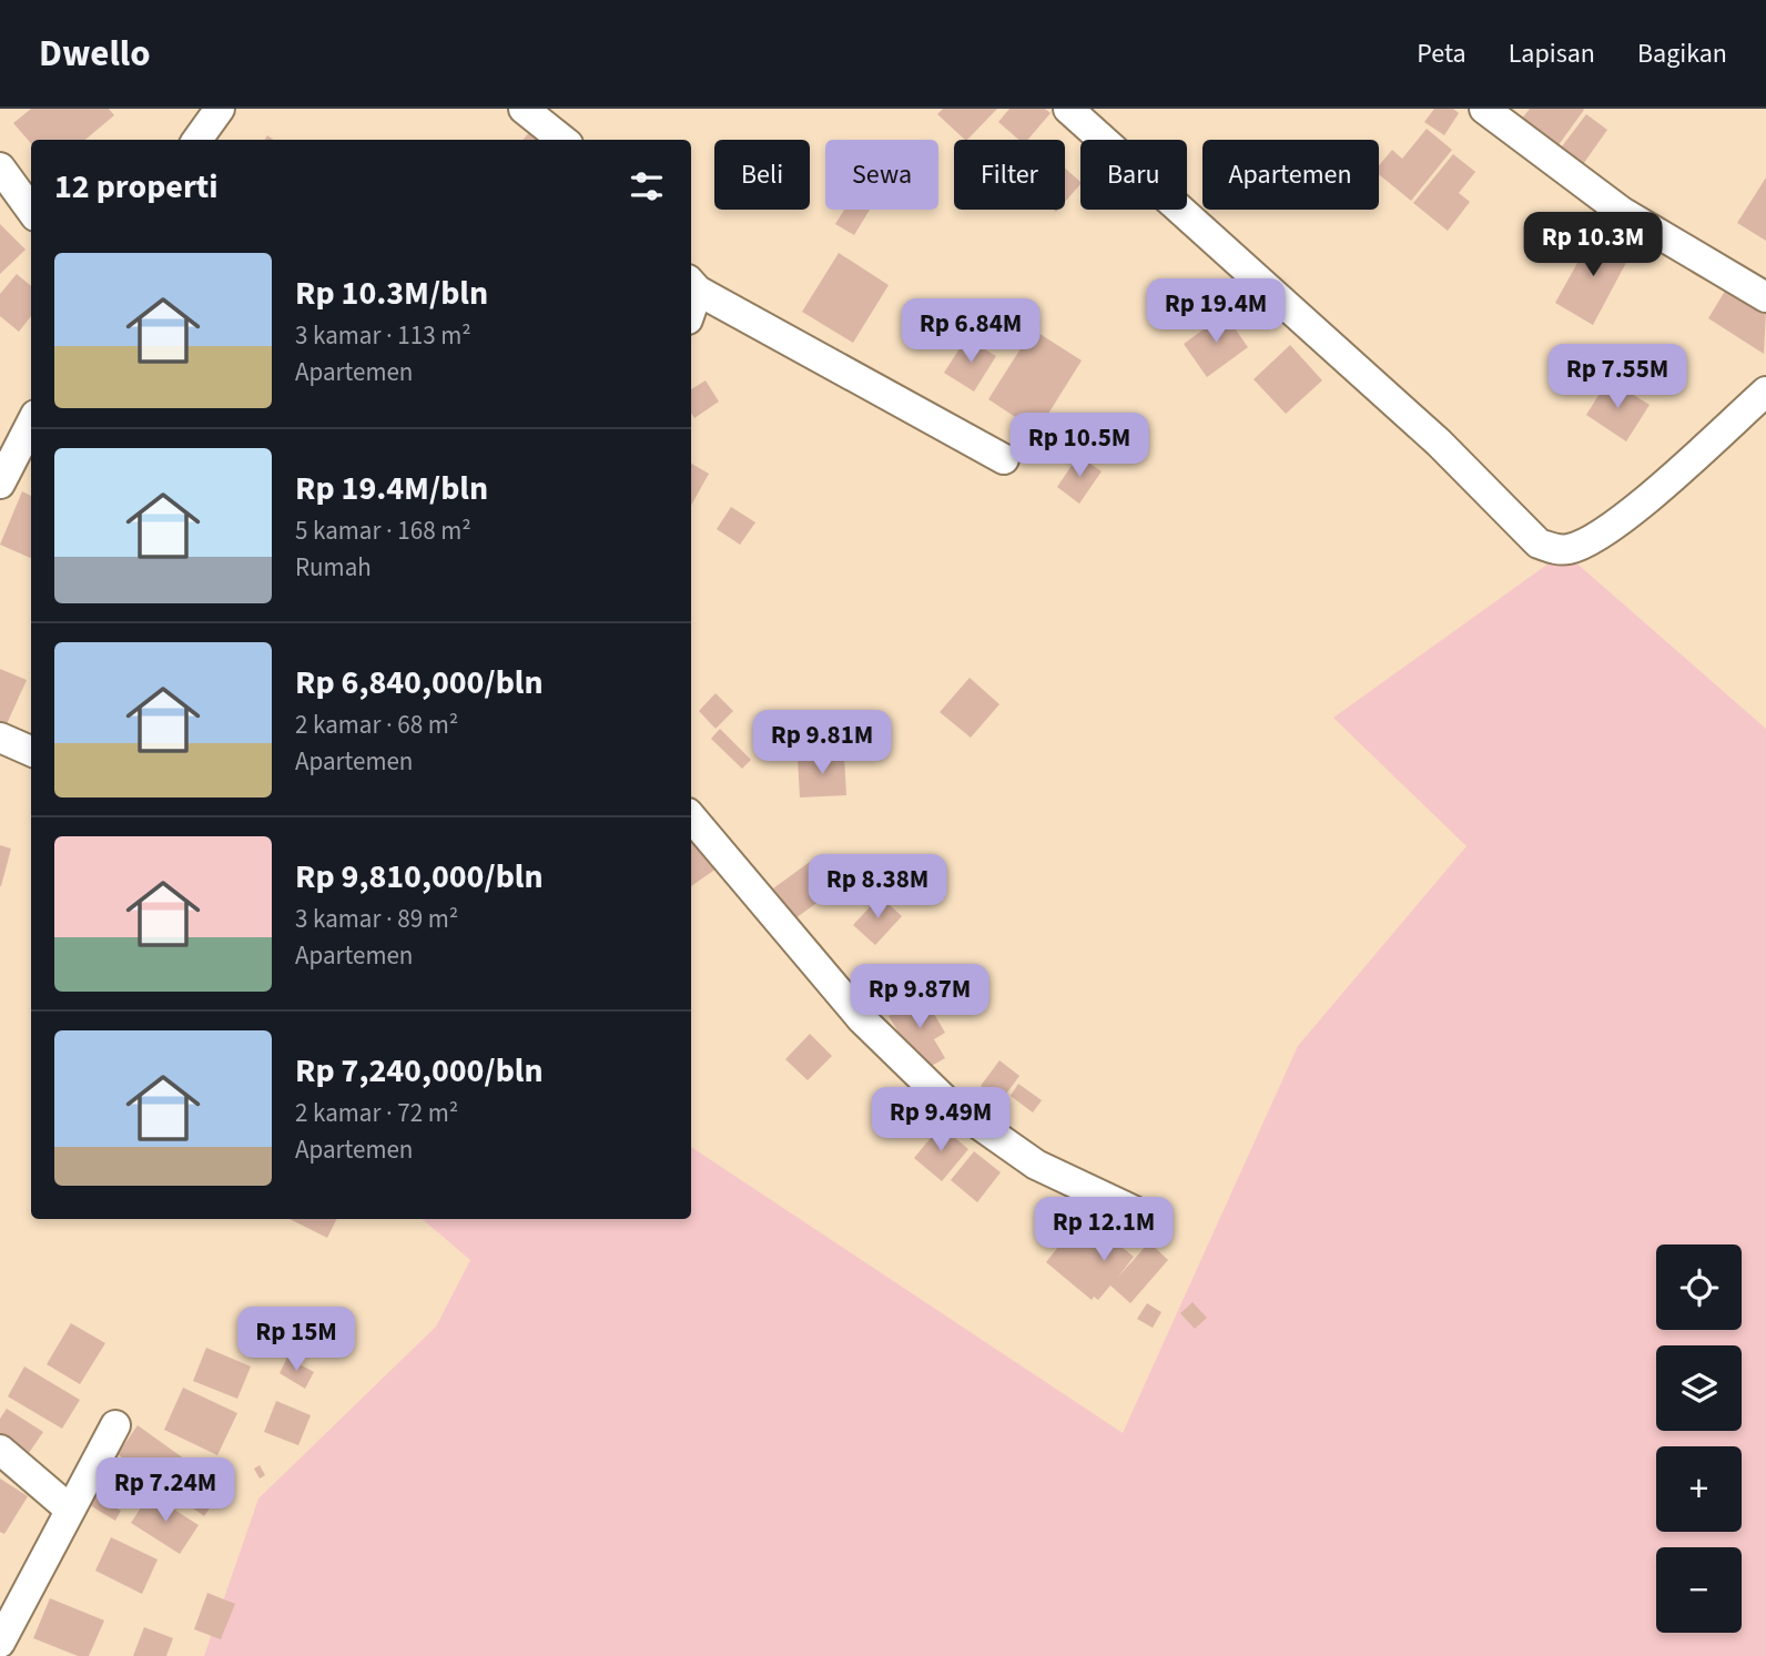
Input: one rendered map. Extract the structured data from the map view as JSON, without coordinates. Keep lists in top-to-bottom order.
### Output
{
  "page": {
    "header": "Dwello",
    "nav": ["Peta", "Lapisan", "Bagikan"],
    "chip": [
      "Beli",
      "Sewa",
      "Filter",
      "Baru",
      "Apartemen"
    ],
    "heading": "12 properti",
    "price": [
      "Rp 10.3M",
      "Rp 19.4M",
      "Rp 6.84M",
      "Rp 7.55M",
      "Rp 10.5M",
      "Rp 9.81M",
      "Rp 8.38M",
      "Rp 9.87M",
      "Rp 9.49M",
      "Rp 12.1M",
      "Rp 15M",
      "Rp 7.24M"
    ],
    "list": [
      {
        "name": "Rp 10.3M/bln",
        "note": "3 kamar · 113 m² · Apartemen"
      },
      {
        "name": "Rp 19.4M/bln",
        "note": "5 kamar · 168 m² · Rumah"
      },
      {
        "name": "Rp 6,840,000/bln",
        "note": "2 kamar · 68 m² · Apartemen"
      },
      {
        "name": "Rp 9,810,000/bln",
        "note": "3 kamar · 89 m² · Apartemen"
      },
      {
        "name": "Rp 7,240,000/bln",
        "note": "2 kamar · 72 m² · Apartemen"
      }
    ],
    "map_buttons": ["+", "−"]
  }
}
